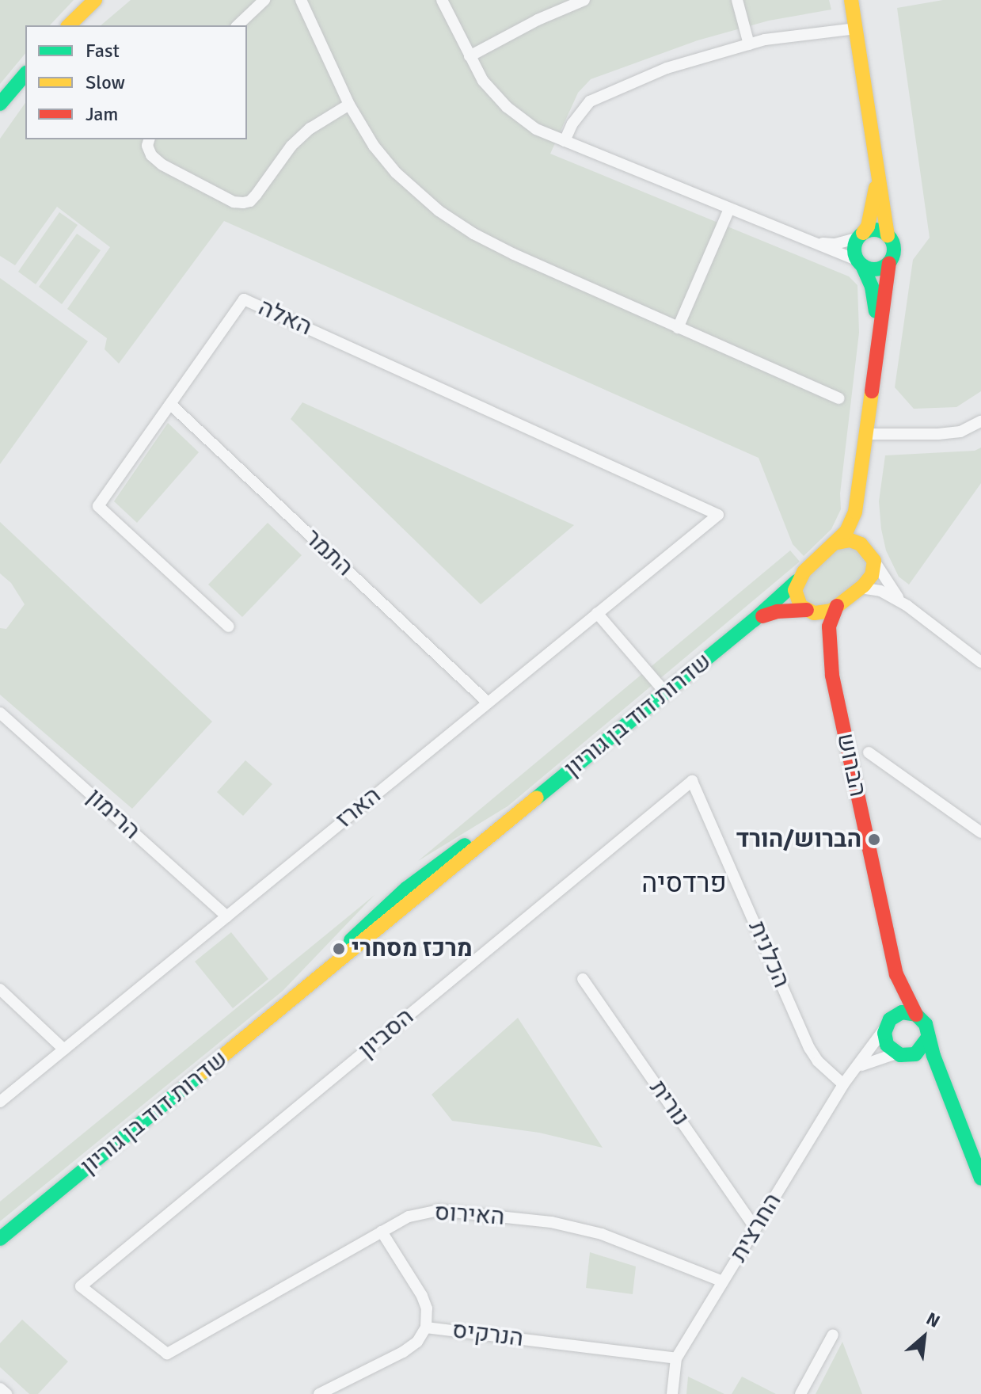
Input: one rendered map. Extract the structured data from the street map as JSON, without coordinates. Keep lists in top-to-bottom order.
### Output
{
  "streets": {
    "street": [
      "האלה",
      "התמר",
      "שדרות דוד בן גוריון",
      "הברוש",
      "הארז",
      "הרימון",
      "הכלנית",
      "הסביון",
      "נורית",
      "האירוס",
      "החרצית",
      "הנרקיס"
    ]
  },
  "crossings": [
    ["האלה", "התמר"],
    ["האלה", "הארז"],
    ["התמר", "הארז"],
    ["שדרות דוד בן גוריון", "הברוש"],
    ["הברוש", "החרצית"],
    ["הארז", "הרימון"],
    ["הכלנית", "הסביון"],
    ["הכלנית", "החרצית"],
    ["הסביון", "האירוס"],
    ["נורית", "החרצית"],
    ["האירוס", "החרצית"],
    ["החרצית", "הנרקיס"]
  ],
  "districts": ["פרדסיה"],
  "places": ["הברוש/הורד", "מרכז מסחרי"],
  "legend": ["Fast", "Slow", "Jam"],
  "north": "top right"
}
